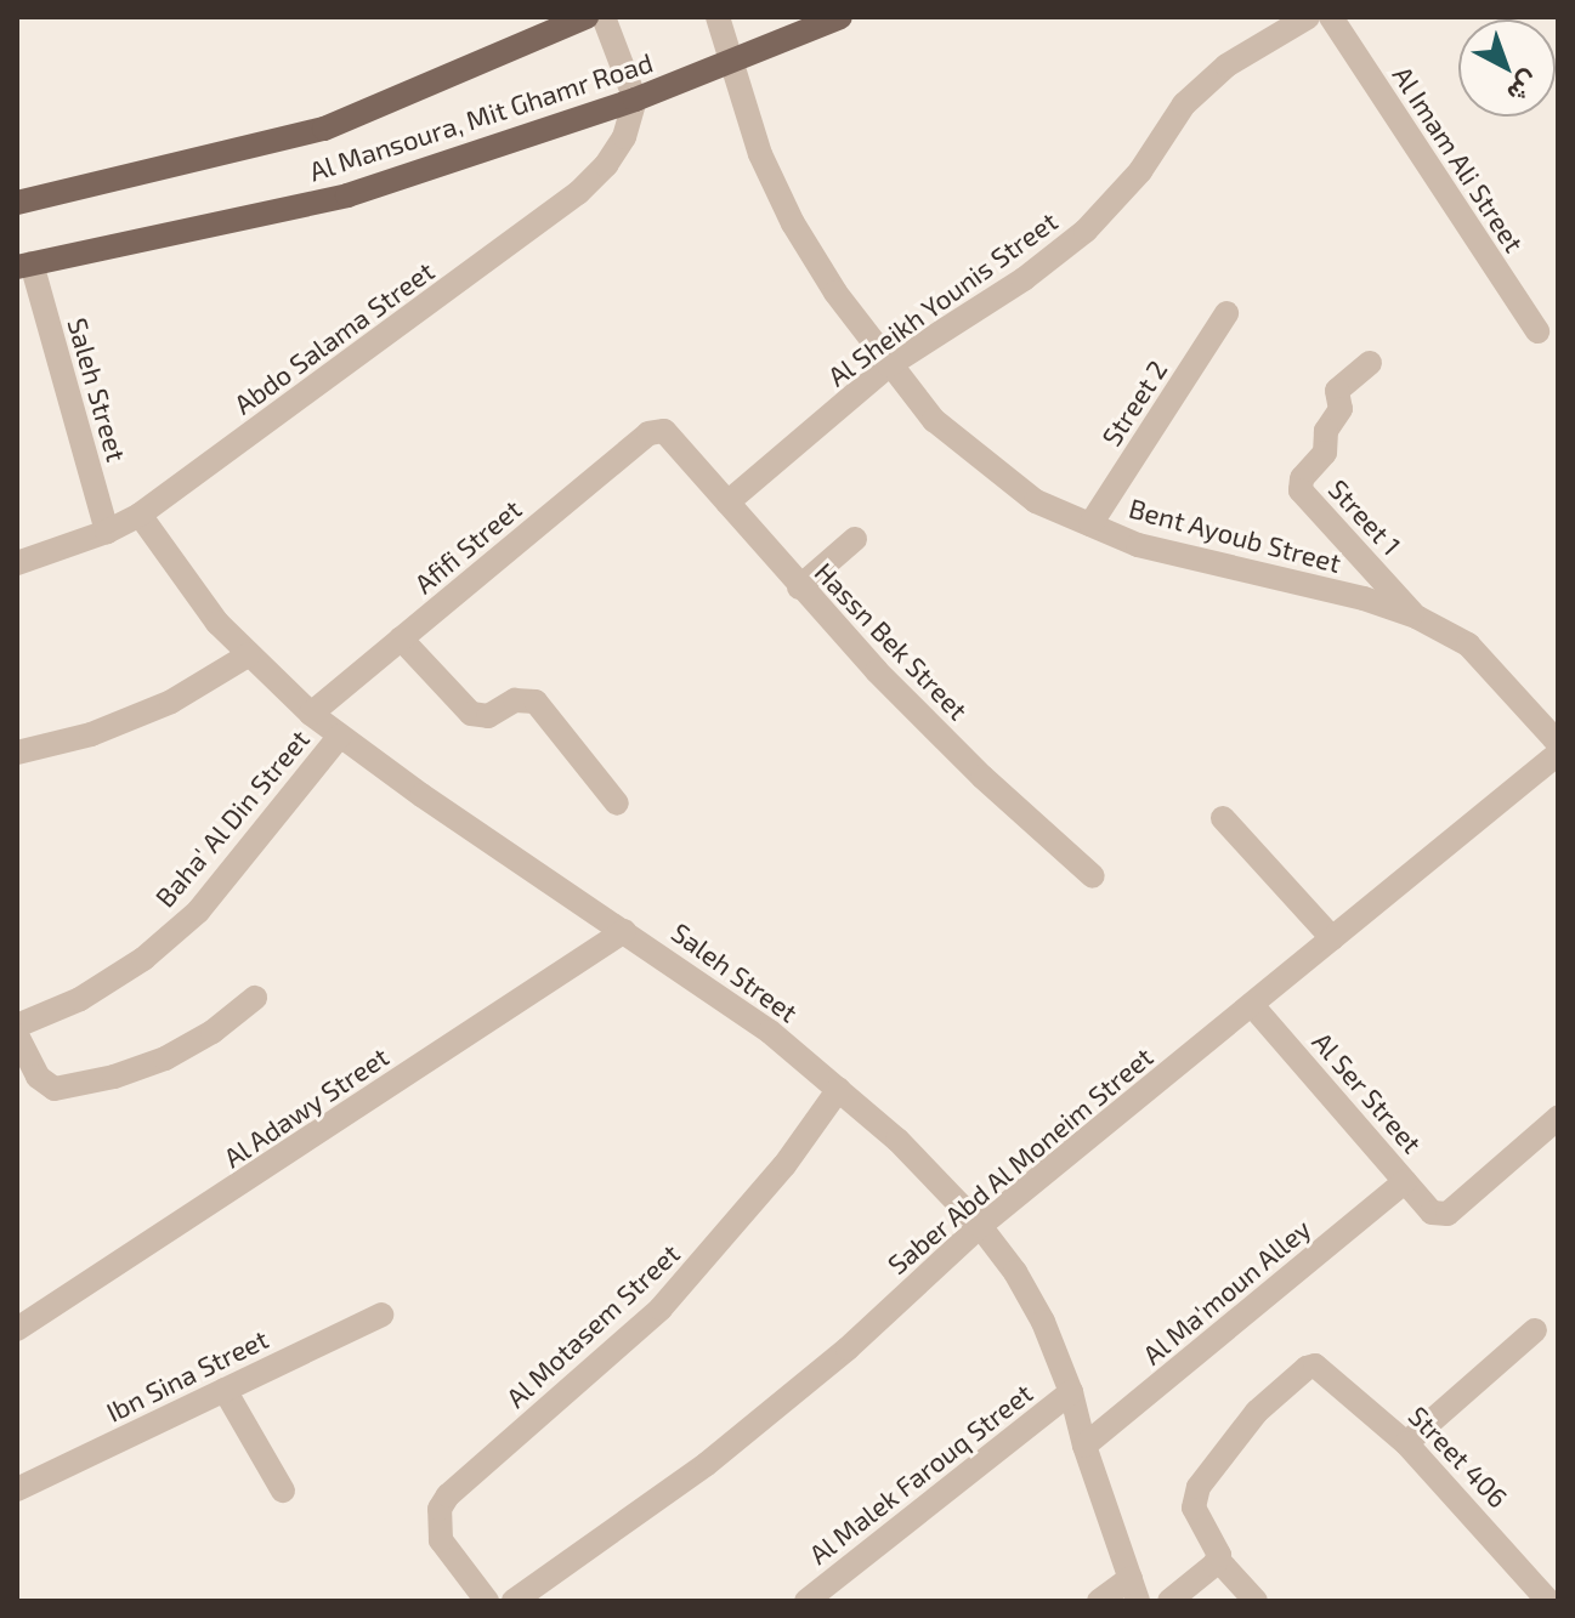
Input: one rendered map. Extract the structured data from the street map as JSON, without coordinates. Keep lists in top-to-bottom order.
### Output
{
  "streets": {
    "main road": ["Al Mansoura, Mit Ghamr Road"],
    "street": [
      "Al Imam Ali Street",
      "Al Sheikh Younis Street",
      "Abdo Salama Street",
      "Saleh Street",
      "Street 2",
      "Street 1",
      "Bent Ayoub Street",
      "Afifi Street",
      "Hassn Bek Street",
      "Baha' Al Din Street",
      "Al Ser Street",
      "Al Adawy Street",
      "Saber Abd Al Moneim Street",
      "Al Ma'moun Alley",
      "Al Motasem Street",
      "Ibn Sina Street",
      "Street 406",
      "Al Malek Farouq Street"
    ]
  },
  "crossings": [
    ["Al Mansoura, Mit Ghamr Road", "Abdo Salama Street"],
    ["Al Mansoura, Mit Ghamr Road", "Saleh Street"],
    ["Al Mansoura, Mit Ghamr Road", "Bent Ayoub Street"],
    ["Al Sheikh Younis Street", "Bent Ayoub Street"],
    ["Al Sheikh Younis Street", "Hassn Bek Street"],
    ["Abdo Salama Street", "Saleh Street"],
    ["Saleh Street", "Afifi Street"],
    ["Saleh Street", "Baha' Al Din Street"],
    ["Saleh Street", "Al Adawy Street"],
    ["Saleh Street", "Saber Abd Al Moneim Street"],
    ["Saleh Street", "Al Ma'moun Alley"],
    ["Saleh Street", "Al Motasem Street"],
    ["Saleh Street", "Al Malek Farouq Street"],
    ["Street 2", "Bent Ayoub Street"],
    ["Street 1", "Bent Ayoub Street"],
    ["Afifi Street", "Hassn Bek Street"],
    ["Al Ser Street", "Saber Abd Al Moneim Street"],
    ["Al Ser Street", "Al Ma'moun Alley"]
  ],
  "north": "bottom right"
}
